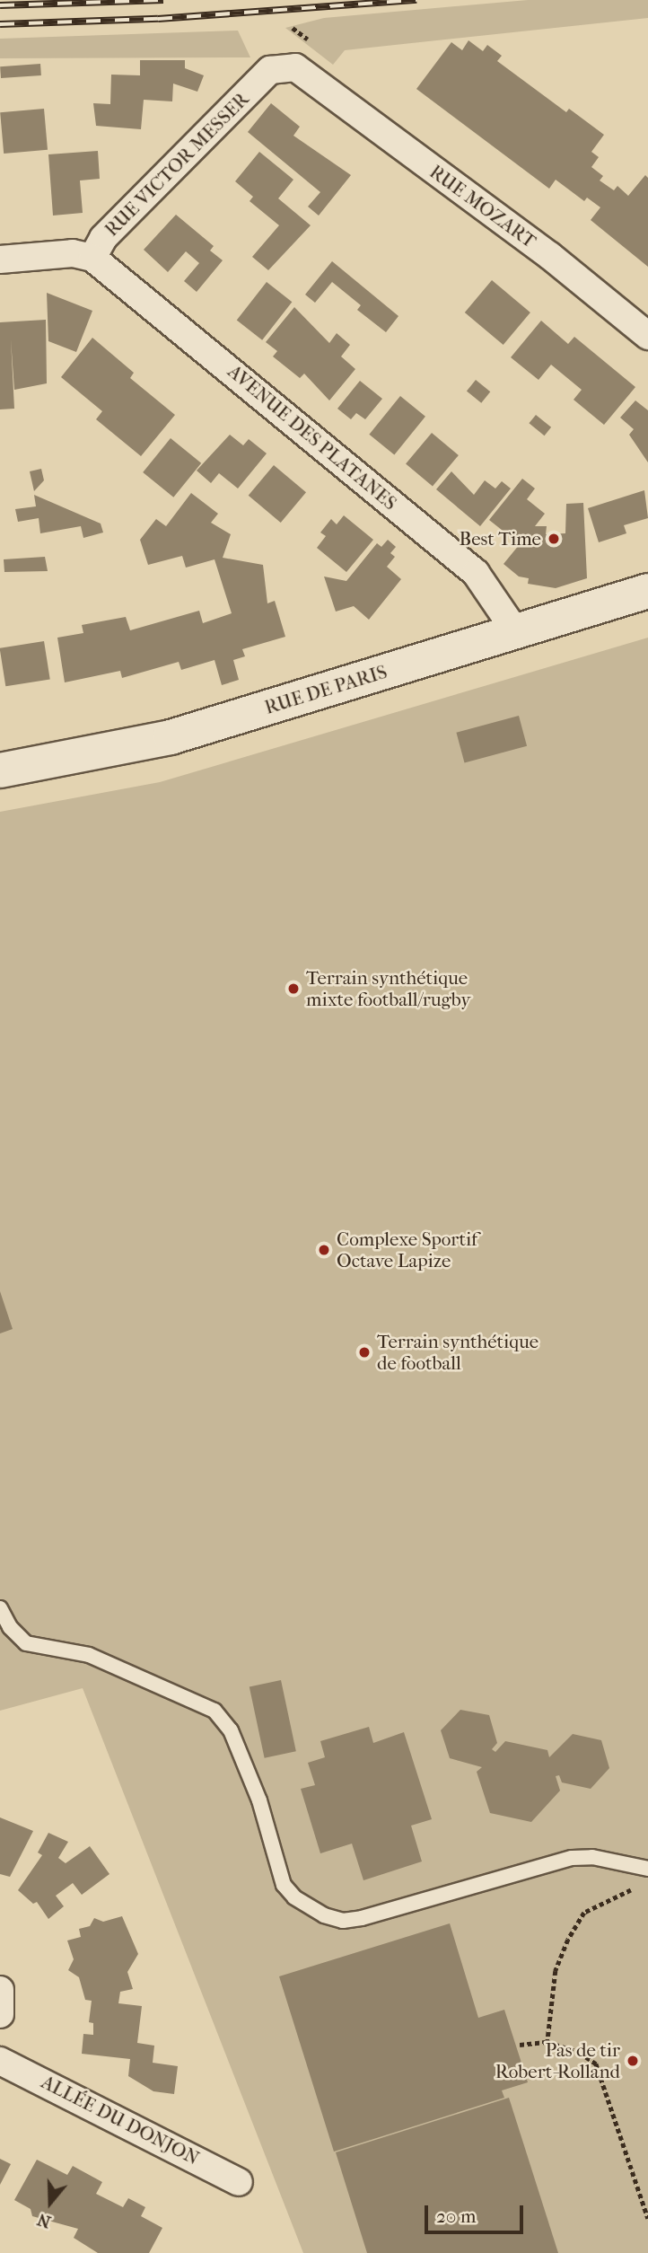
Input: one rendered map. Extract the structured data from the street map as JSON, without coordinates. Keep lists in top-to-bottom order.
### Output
{
  "streets": {
    "main road": ["RUE DE PARIS"],
    "street": [
      "RUE VICTOR MESSER",
      "RUE MOZART",
      "AVENUE DES PLATANES",
      "ALLÉE DU DONJON"
    ]
  },
  "crossings": [
    ["RUE VICTOR MESSER", "RUE MOZART"],
    ["RUE VICTOR MESSER", "AVENUE DES PLATANES"],
    ["AVENUE DES PLATANES", "RUE DE PARIS"]
  ],
  "places": [
    "Best Time",
    "Terrain synthétique mixte football/rugby",
    "Complexe Sportif Octave Lapize",
    "Terrain synthétique de football",
    "Pas de tir Robert-Rolland"
  ],
  "scale_bar": "20 m",
  "north": "bottom"
}
